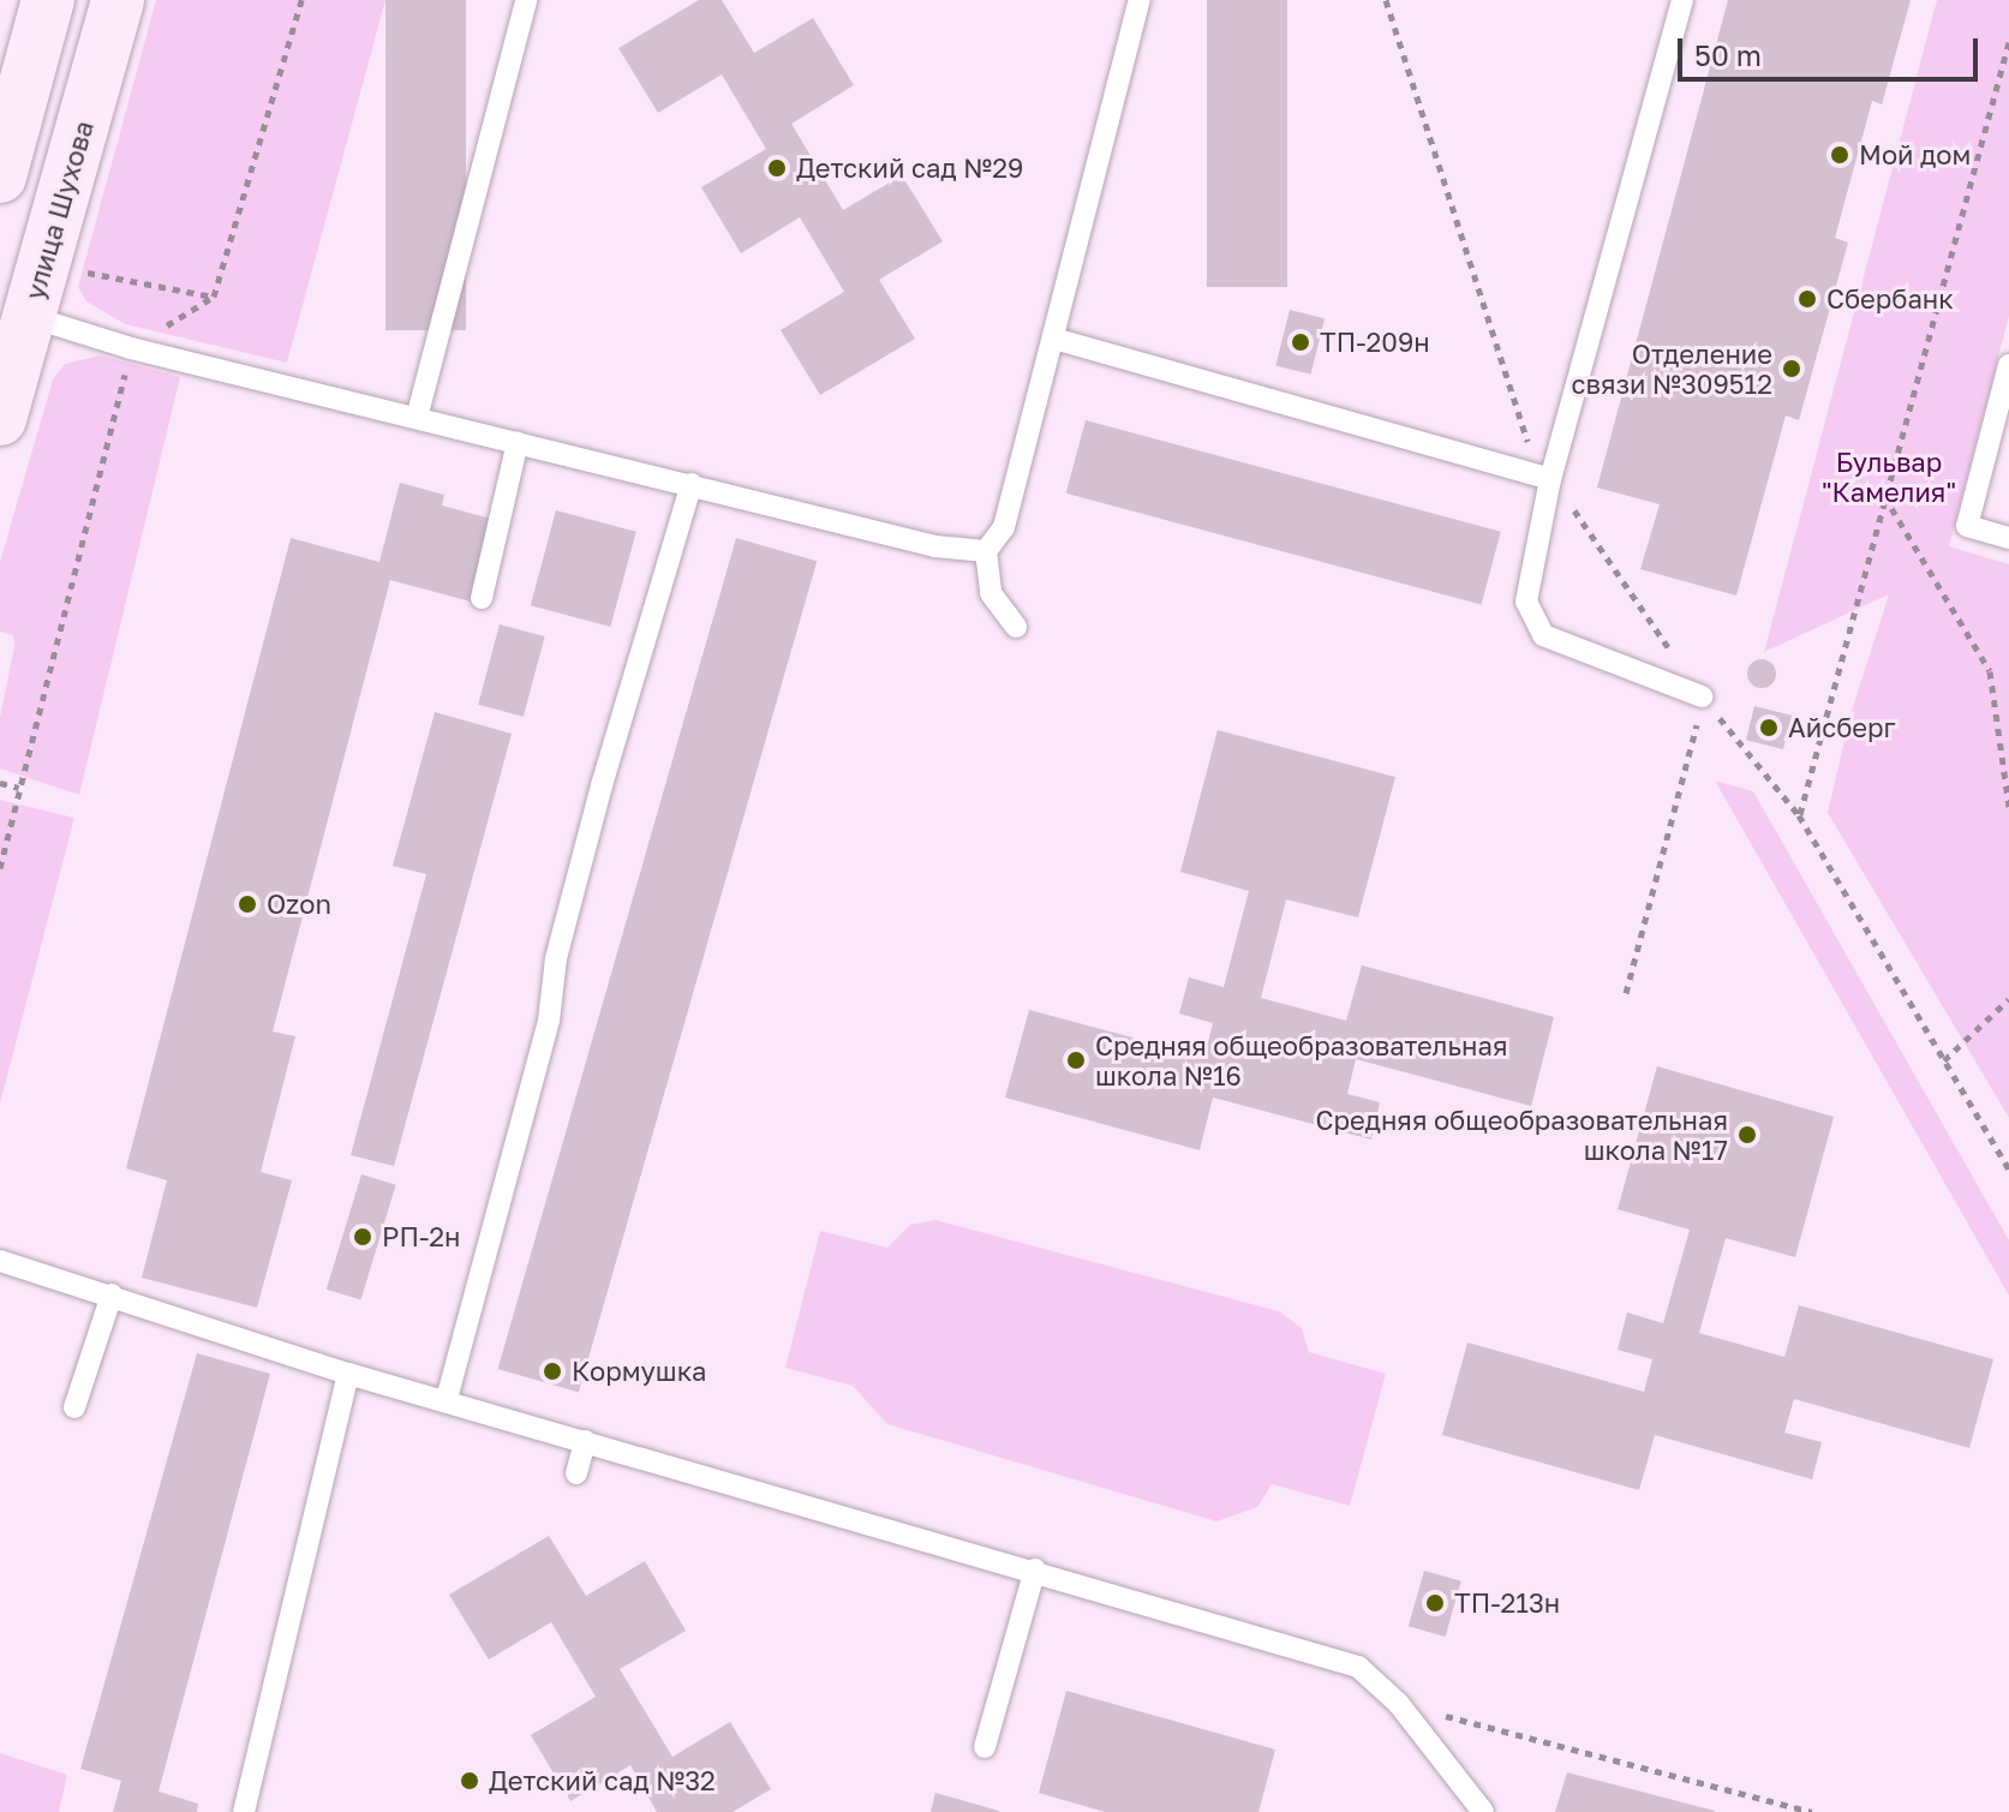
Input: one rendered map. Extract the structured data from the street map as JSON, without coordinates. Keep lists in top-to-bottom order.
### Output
{
  "streets": {
    "main road": ["улица Шухова"]
  },
  "parks": ["Бульвар \"Камелия\""],
  "places": [
    "Мой дом",
    "Детский сад №29",
    "Сбербанк",
    "ТП-209н",
    "Отделение связи №309512",
    "Айсберг",
    "Ozon",
    "Средняя общеобразовательная школа №16",
    "Средняя общеобразовательная школа №17",
    "РП-2н",
    "Кормушка",
    "ТП-213н",
    "Детский сад №32"
  ],
  "scale_bar": "50 m"
}
